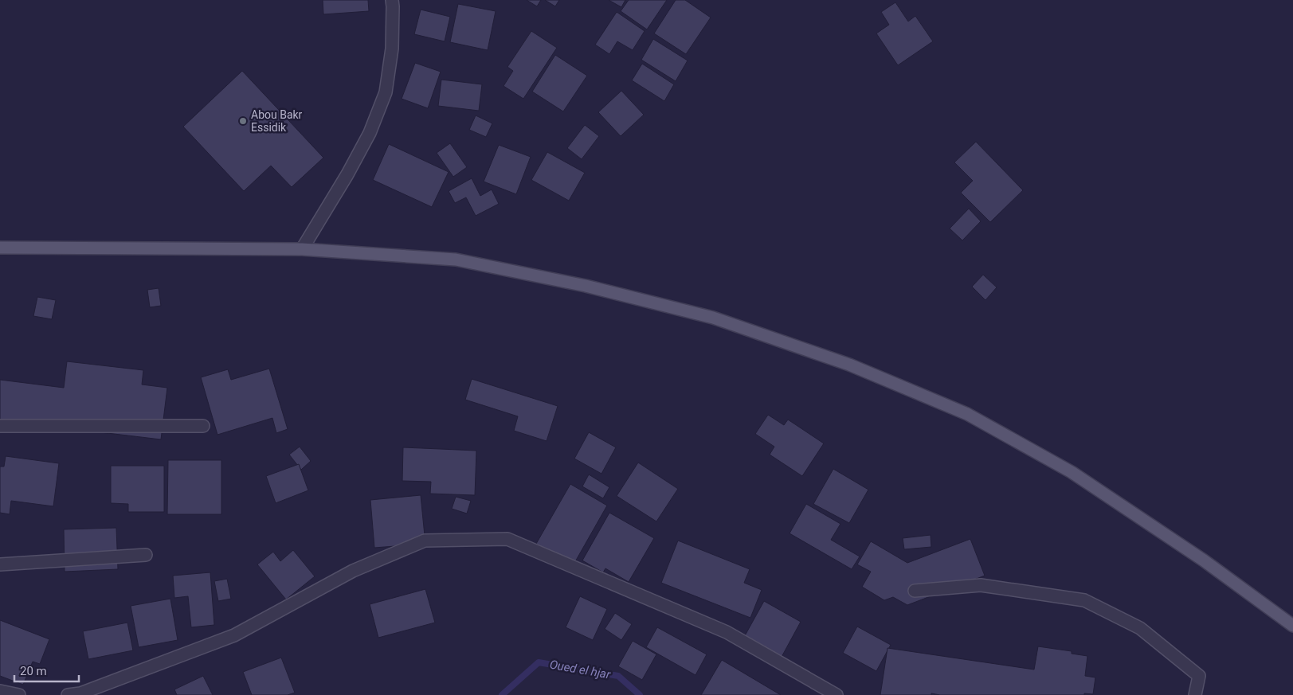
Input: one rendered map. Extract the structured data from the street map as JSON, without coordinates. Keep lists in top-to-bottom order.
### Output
{
  "water": ["Oued el hjar"],
  "places": ["Abou Bakr Essidik"],
  "scale_bar": "20 m"
}
